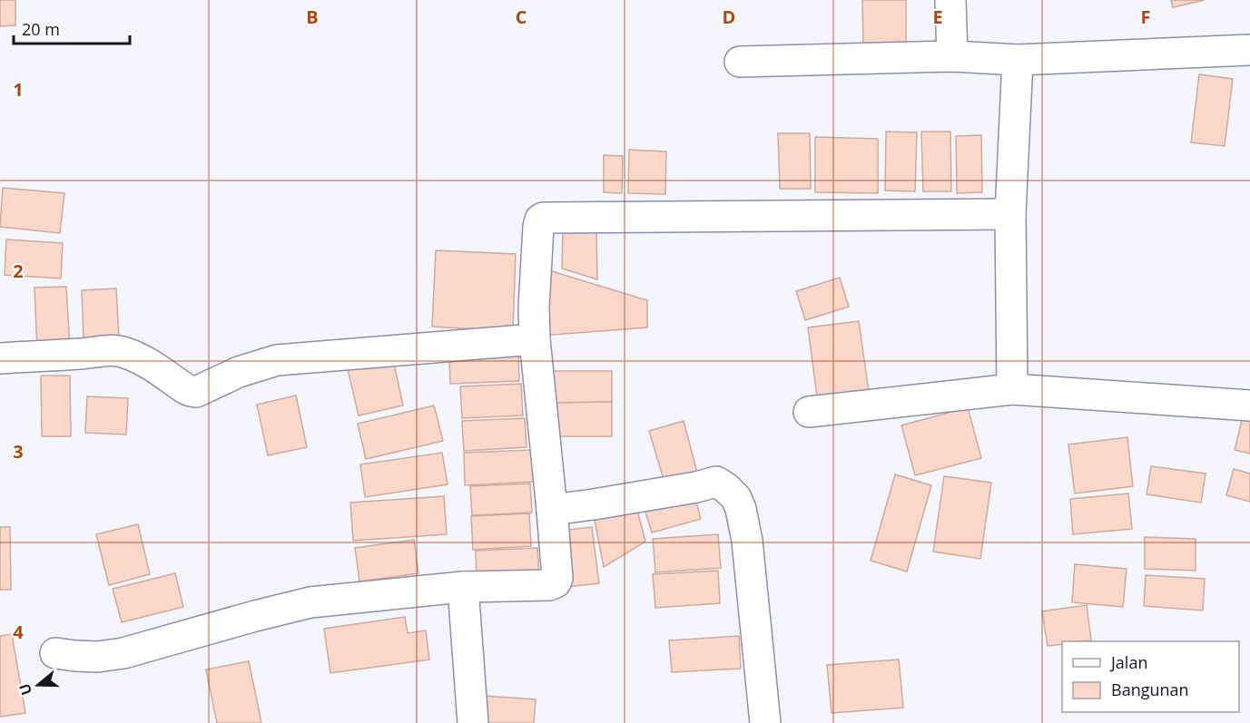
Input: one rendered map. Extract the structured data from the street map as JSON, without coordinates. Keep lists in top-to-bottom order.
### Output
{
  "legend": ["Jalan", "Bangunan"],
  "scale_bar": "20 m",
  "north": "left",
  "grid": {
    "columns": [
      "B",
      "C",
      "D",
      "E",
      "F"
    ],
    "rows": [
      "1",
      "2",
      "3",
      "4"
    ]
  }
}
